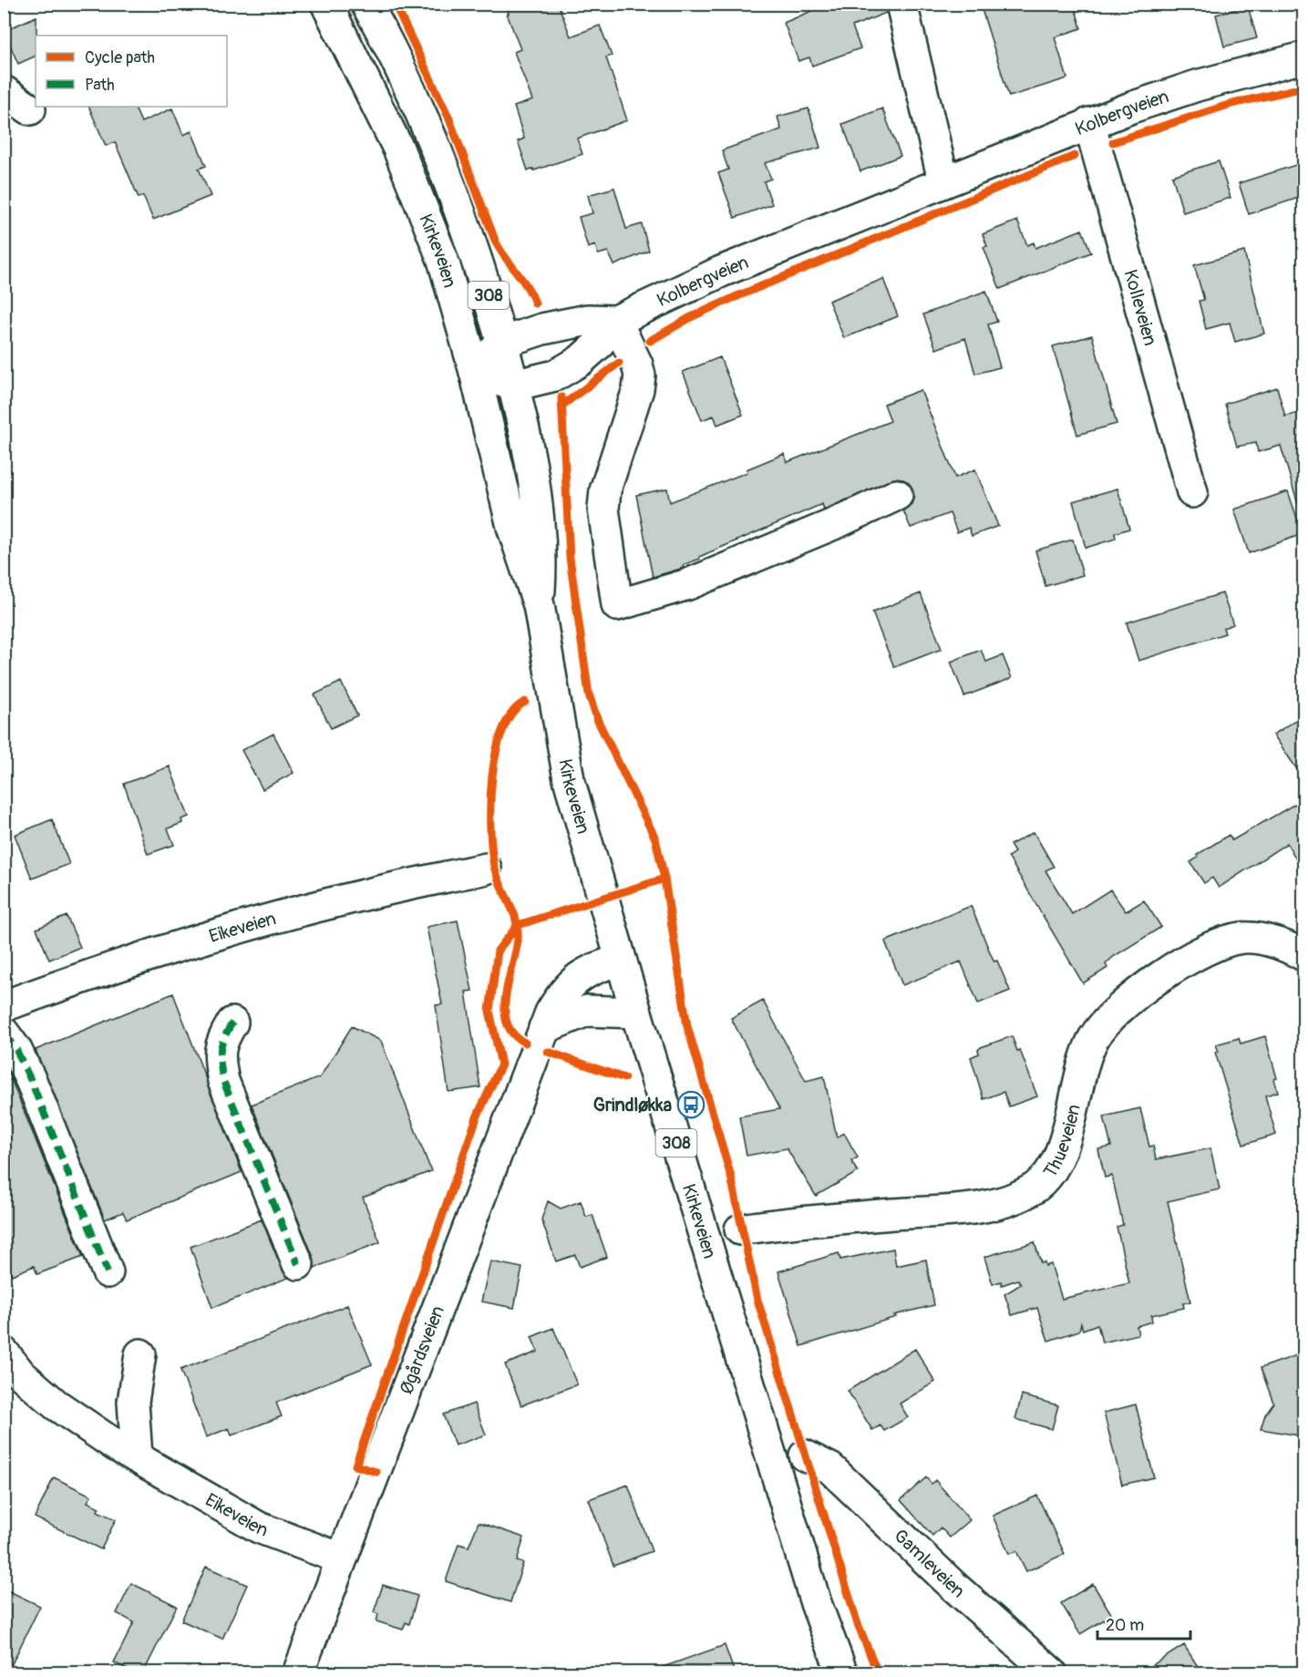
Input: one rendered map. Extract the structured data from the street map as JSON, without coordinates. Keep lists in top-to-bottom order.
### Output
{
  "streets": {
    "street": [
      "Kolbergveien",
      "Kirkeveien",
      "308",
      "Kolleveien",
      "Eikeveien",
      "Thueveien",
      "Øgårdsveien",
      "Gamleveien"
    ]
  },
  "crossings": [
    ["Kolbergveien", "Kirkeveien"],
    ["Kolbergveien", "Kolleveien"],
    ["Kirkeveien", "Øgårdsveien"],
    ["Eikeveien", "Øgårdsveien"]
  ],
  "places": {
    "bus stop": ["Grindløkka"]
  },
  "legend": ["Cycle path", "Path"],
  "scale_bar": "20 m"
}
